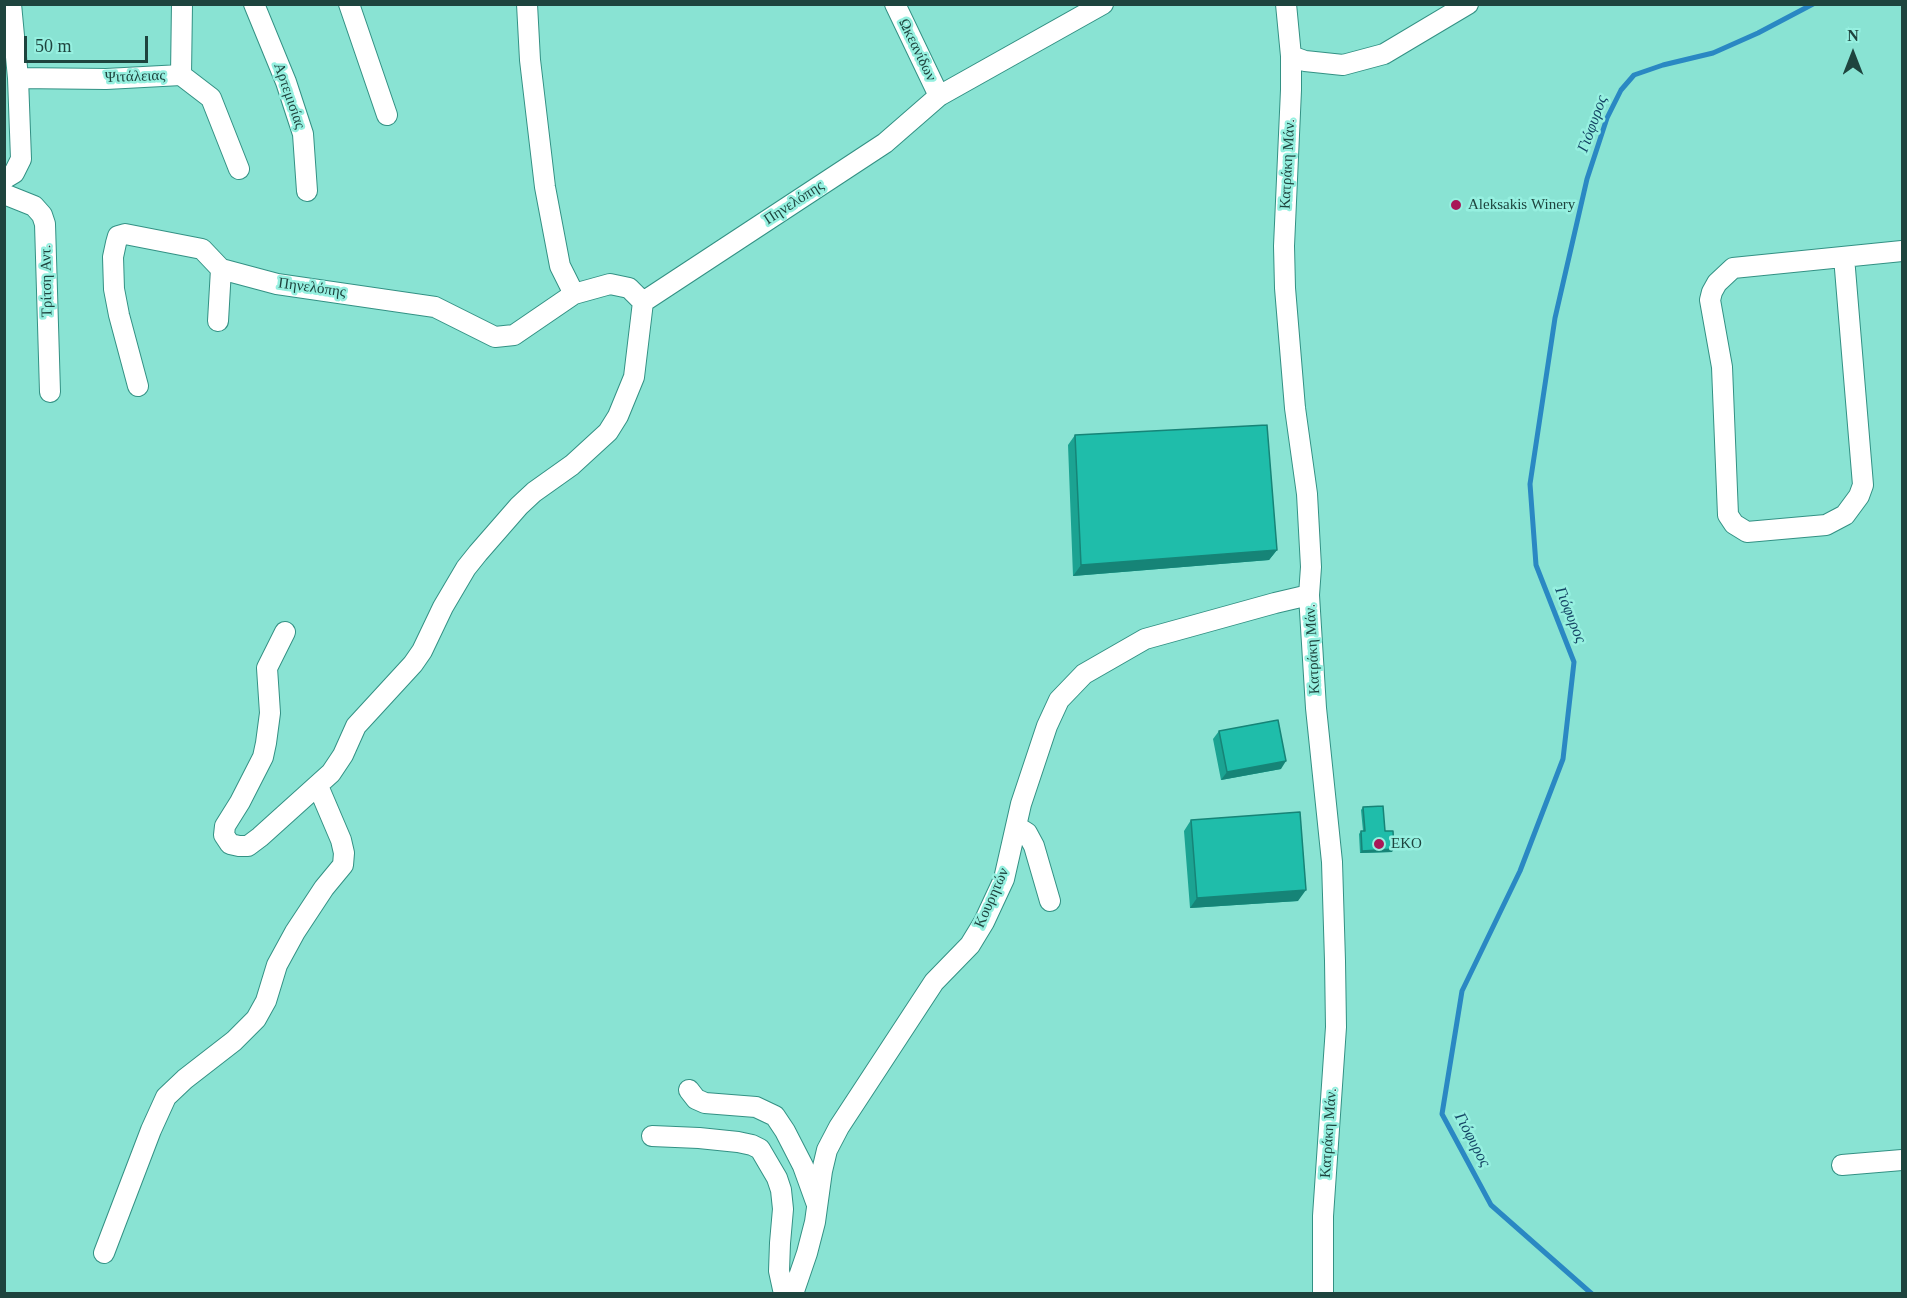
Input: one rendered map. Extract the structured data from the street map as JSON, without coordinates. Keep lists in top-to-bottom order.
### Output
{
  "streets": {
    "street": [
      "Ωκεανίδων",
      "Ψιτάλειας",
      "Αρτεμισίας",
      "Κατράκη Μάν.",
      "Πηνελόπης",
      "Τρίτση Αντ.",
      "Κουρητών"
    ]
  },
  "crossings": [
    ["Ωκεανίδων", "Πηνελόπης"],
    ["Κατράκη Μάν.", "Κουρητών"]
  ],
  "water": ["Γιόφυρος"],
  "places": ["Aleksakis Winery", "EKO"],
  "scale_bar": "50 m",
  "north": "top"
}
